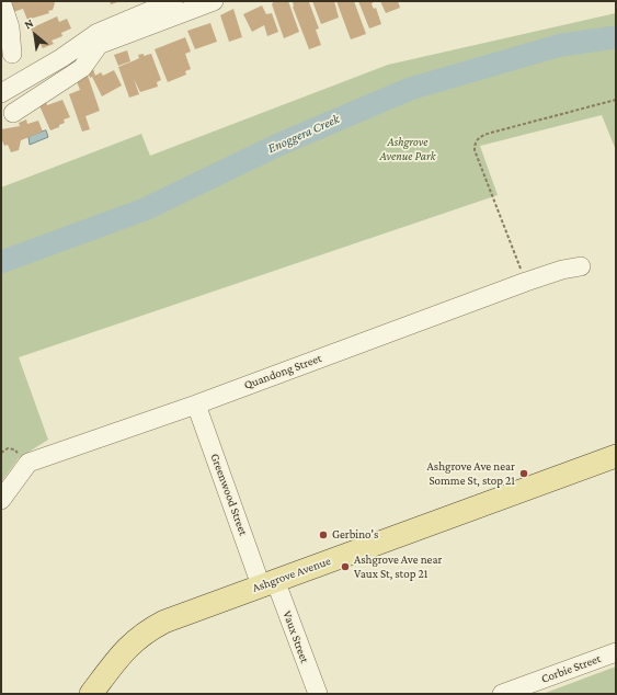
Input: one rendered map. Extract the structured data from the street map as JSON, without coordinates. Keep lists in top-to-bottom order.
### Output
{
  "streets": {
    "main road": ["Ashgrove Avenue"],
    "street": [
      "Quandong Street",
      "Greenwood Street",
      "Vaux Street",
      "Corbie Street"
    ]
  },
  "crossings": [
    ["Quandong Street", "Greenwood Street"],
    ["Greenwood Street", "Ashgrove Avenue"],
    ["Greenwood Street", "Vaux Street"],
    ["Ashgrove Avenue", "Vaux Street"]
  ],
  "water": ["Enoggera Creek"],
  "parks": ["Ashgrove Avenue Park"],
  "places": ["Ashgrove Ave near Somme St, stop 21", "Gerbino's", "Ashgrove Ave near Vaux St, stop 21"],
  "north": "top left"
}
